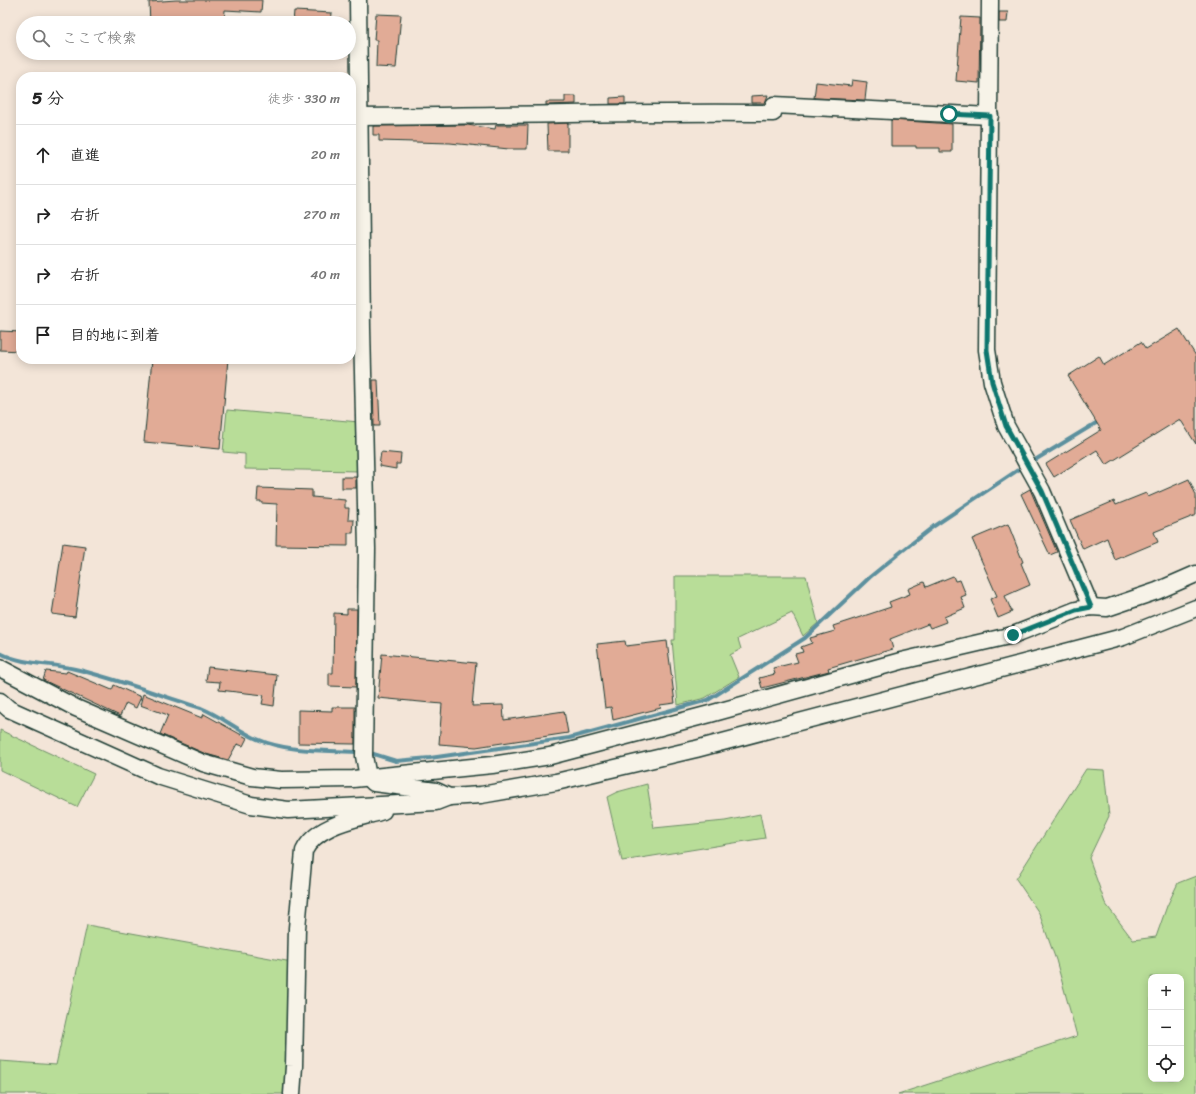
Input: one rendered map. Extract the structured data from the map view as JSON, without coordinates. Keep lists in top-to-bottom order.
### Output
{
  "page": {
    "search": "ここで検索",
    "heading": ["5 分", "徒歩 · 330 m"],
    "list": [
      ["直進", "20 m"],
      ["右折", "270 m"],
      ["右折", "40 m"],
      "目的地に到着"
    ],
    "map_buttons": ["+", "−"]
  }
}
